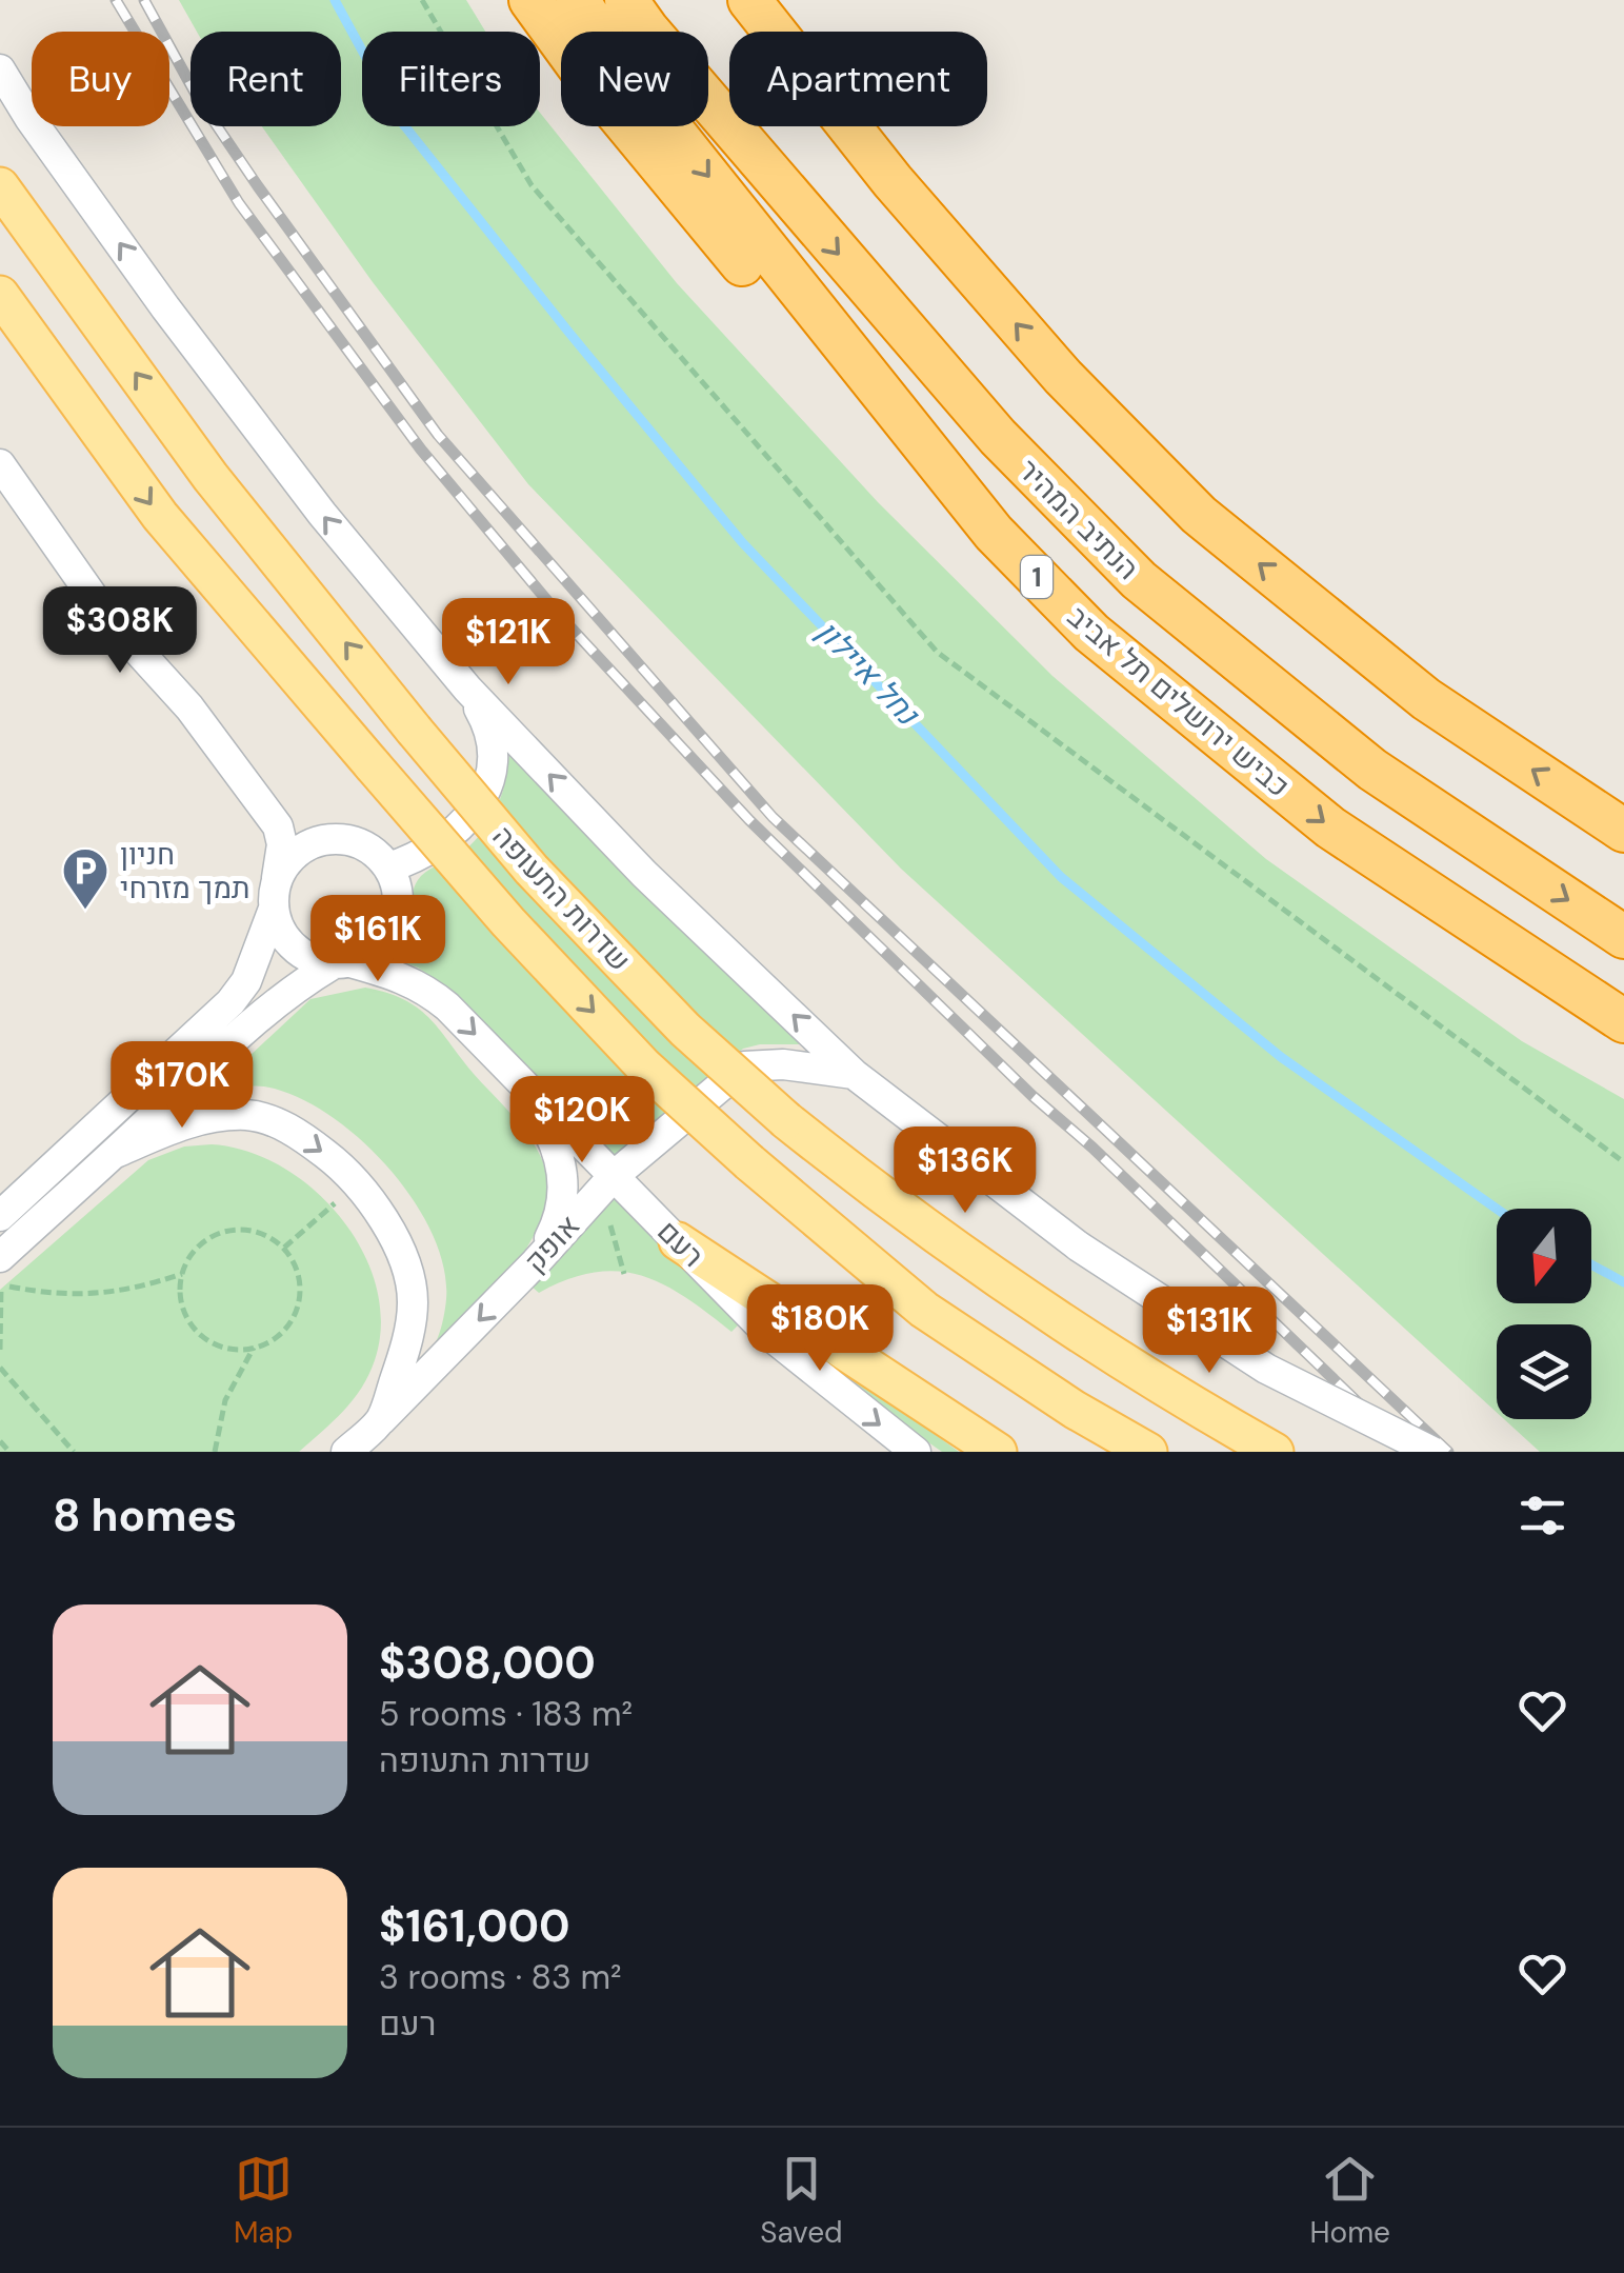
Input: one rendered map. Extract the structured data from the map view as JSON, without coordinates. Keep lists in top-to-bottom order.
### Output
{
  "streets": {
    "highway": ["הנתיב המהיר", "1", "כביש ירושלים תל אביב"],
    "main road": ["שדרות התעופה"],
    "street": ["אופק", "רעם"]
  },
  "crossings": [
    ["אופק", "רעם"]
  ],
  "water": ["נחל איילון"],
  "places": {
    "parking": ["חניון תמך מזרחי"]
  },
  "north": "bottom",
  "page": {
    "chip": [
      "Buy",
      "Rent",
      "Filters",
      "New",
      "Apartment"
    ],
    "price": [
      "$308K",
      "$121K",
      "$161K",
      "$170K",
      "$120K",
      "$136K",
      "$180K",
      "$131K"
    ],
    "heading": "8 homes",
    "list": [
      {
        "name": "$308,000",
        "note": "5 rooms · 183 m² · שדרות התעופה"
      },
      {
        "name": "$161,000",
        "note": "3 rooms · 83 m² · רעם"
      }
    ],
    "tabs": ["Map", "Saved", "Home"]
  }
}
